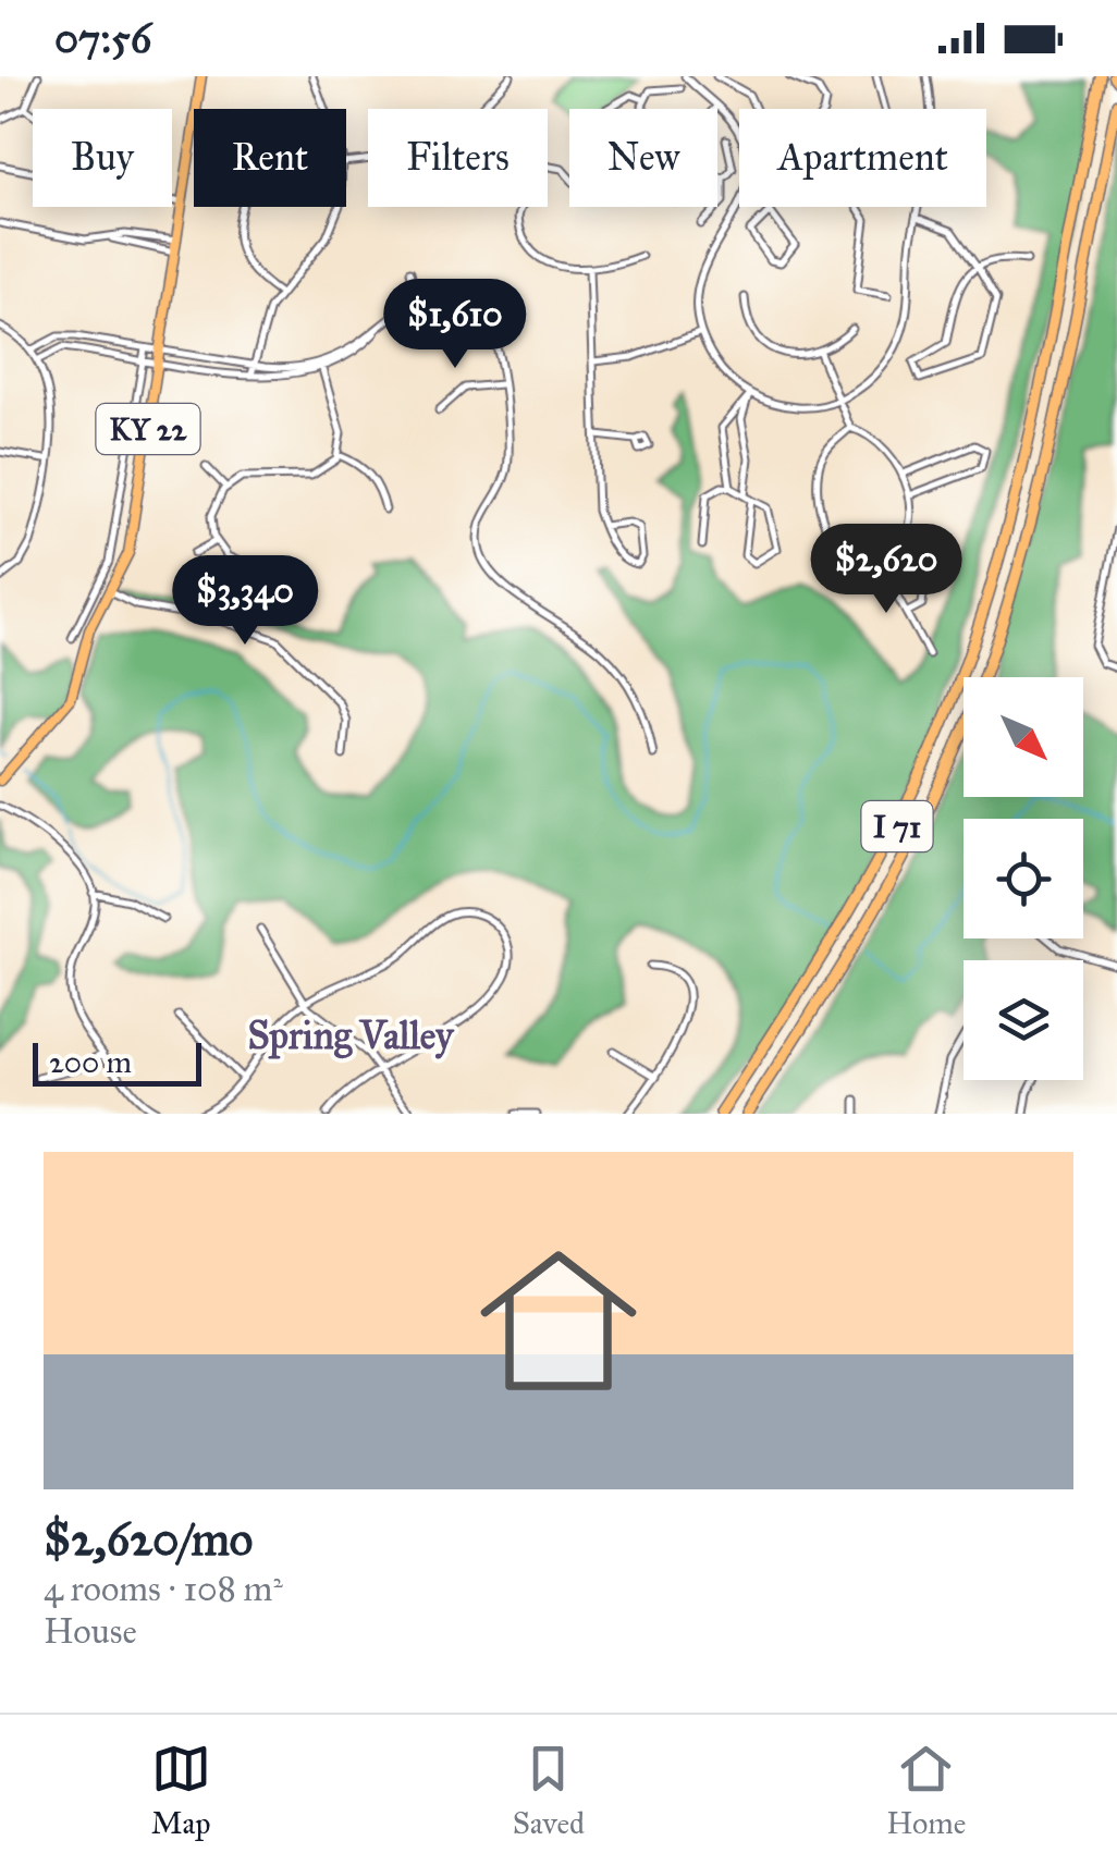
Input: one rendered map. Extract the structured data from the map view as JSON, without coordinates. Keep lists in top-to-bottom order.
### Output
{
  "streets": {
    "highway": ["I 71"],
    "main road": ["KY 22"]
  },
  "districts": ["Spring Valley"],
  "scale_bar": "200 m",
  "north": "bottom right",
  "page": {
    "status": "07:56",
    "chip": [
      "Buy",
      "Rent",
      "Filters",
      "New",
      "Apartment"
    ],
    "price": ["$1,610", "$2,620", "$3,340"],
    "scale": "200 m",
    "list": [
      {
        "name": "$2,620/mo",
        "note": "4 rooms · 108 m² · House"
      }
    ],
    "tabs": ["Map", "Saved", "Home"]
  }
}
